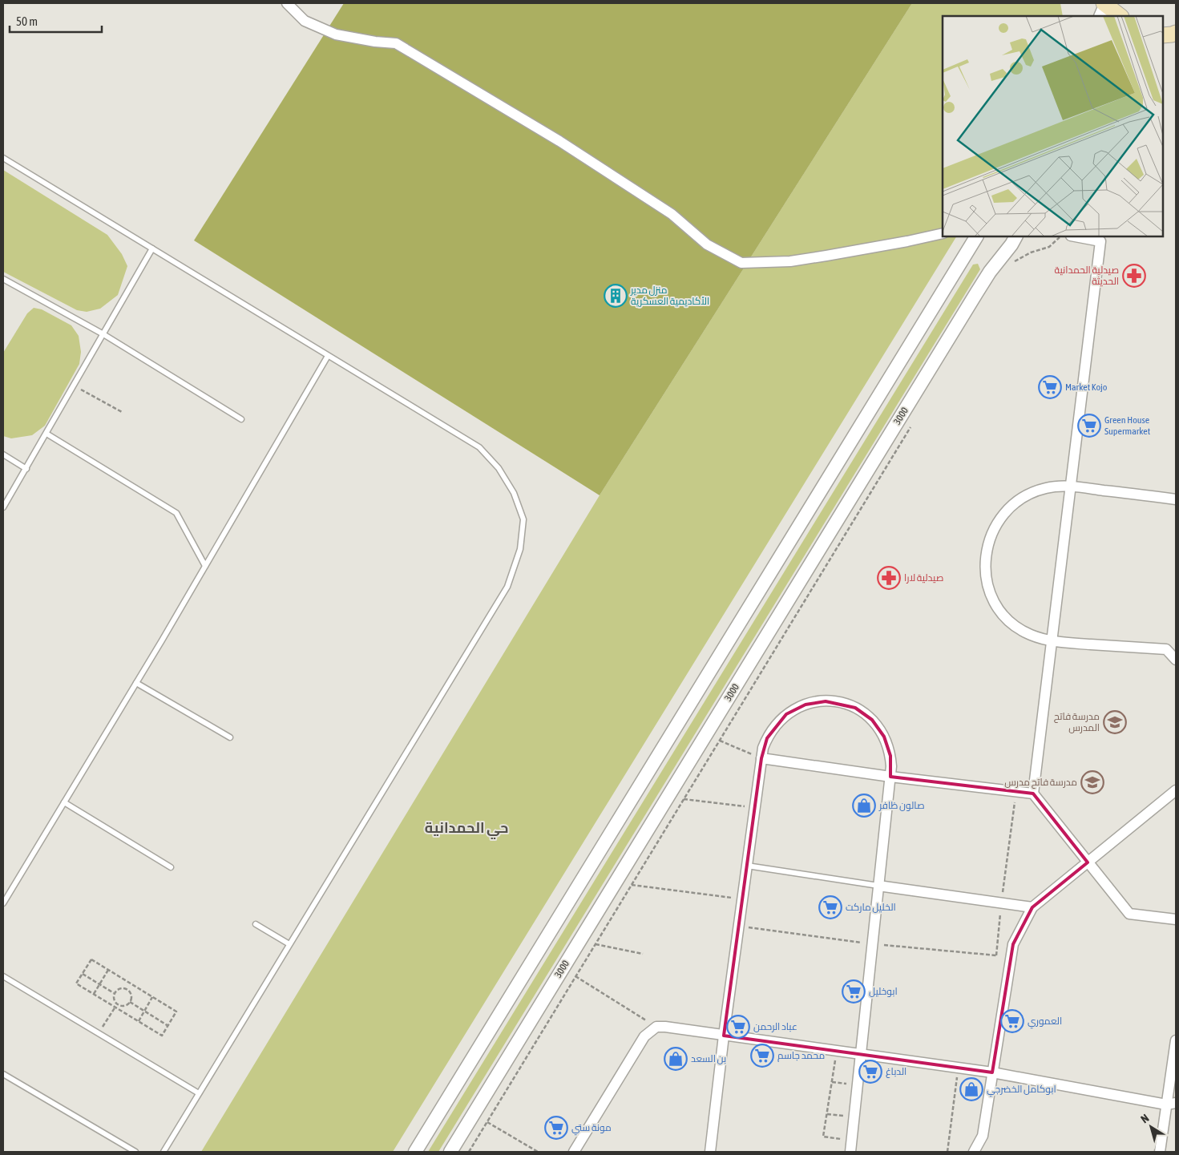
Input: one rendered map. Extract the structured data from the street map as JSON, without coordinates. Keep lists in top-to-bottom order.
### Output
{
  "streets": {
    "street": ["3000"]
  },
  "districts": ["حي الحمدانية"],
  "places": {
    "pharmacy": ["صيدلية الحمدانية الحديثة", "صيدلية لارا"],
    "building": ["منزل مدير الأكاديمية العسكرية"],
    "supermarket": [
      "Market Kojo",
      "Green House Supermarket",
      "الخليل ماركت",
      "ابوخليل",
      "العموري",
      "عباد الرحمن",
      "محمد جاسم",
      "الدباغ",
      "مونة ستي"
    ],
    "school or university": ["مدرسة فاتح المدرس", "مدرسة فاتح مدرس"],
    "shop": ["صالون ظافر", "بن السعد", "ابوكامل الخضرجي"]
  },
  "scale_bar": "50 m",
  "north": "top left"
}
